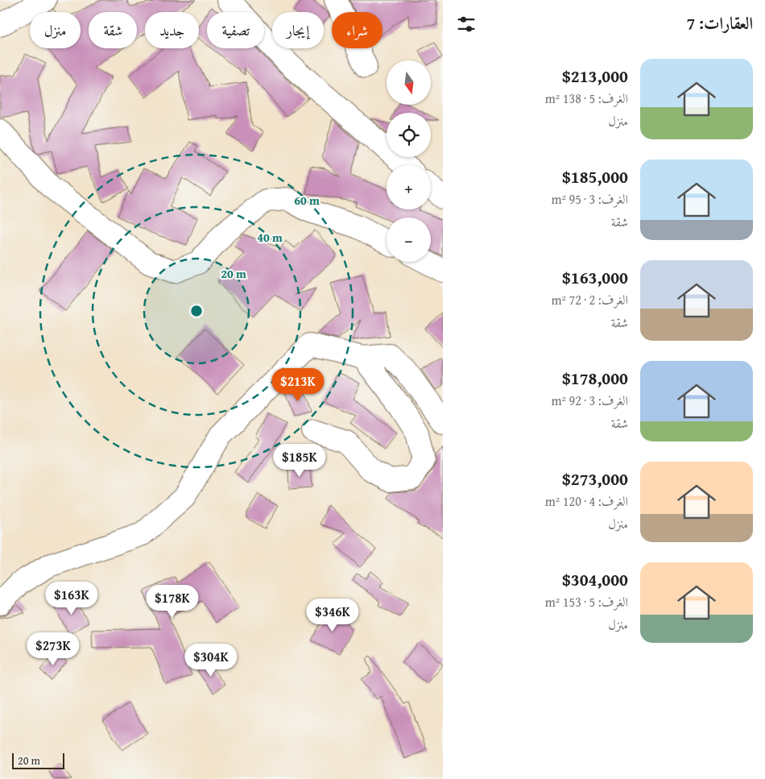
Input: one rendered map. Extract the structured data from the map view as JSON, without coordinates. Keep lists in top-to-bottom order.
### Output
{
  "scale_bar": "20 m",
  "north": "bottom",
  "page": {
    "heading": "العقارات: 7",
    "chip": [
      "شراء",
      "إيجار",
      "تصفية",
      "جديد",
      "شقة",
      "منزل"
    ],
    "list": [
      {
        "name": "$213,000",
        "note": "الغرف: 5 · 138 m² · منزل"
      },
      {
        "name": "$185,000",
        "note": "الغرف: 3 · 95 m² · شقة"
      },
      {
        "name": "$163,000",
        "note": "الغرف: 2 · 72 m² · شقة"
      },
      {
        "name": "$178,000",
        "note": "الغرف: 3 · 92 m² · شقة"
      },
      {
        "name": "$273,000",
        "note": "الغرف: 4 · 120 m² · منزل"
      },
      {
        "name": "$304,000",
        "note": "الغرف: 5 · 153 m² · منزل"
      }
    ],
    "map_buttons": ["+", "−"],
    "price": [
      "$213K",
      "$185K",
      "$163K",
      "$178K",
      "$346K",
      "$273K",
      "$304K"
    ],
    "scale": "20 m"
  },
  "rings": ["60 m", "40 m", "20 m"]
}
